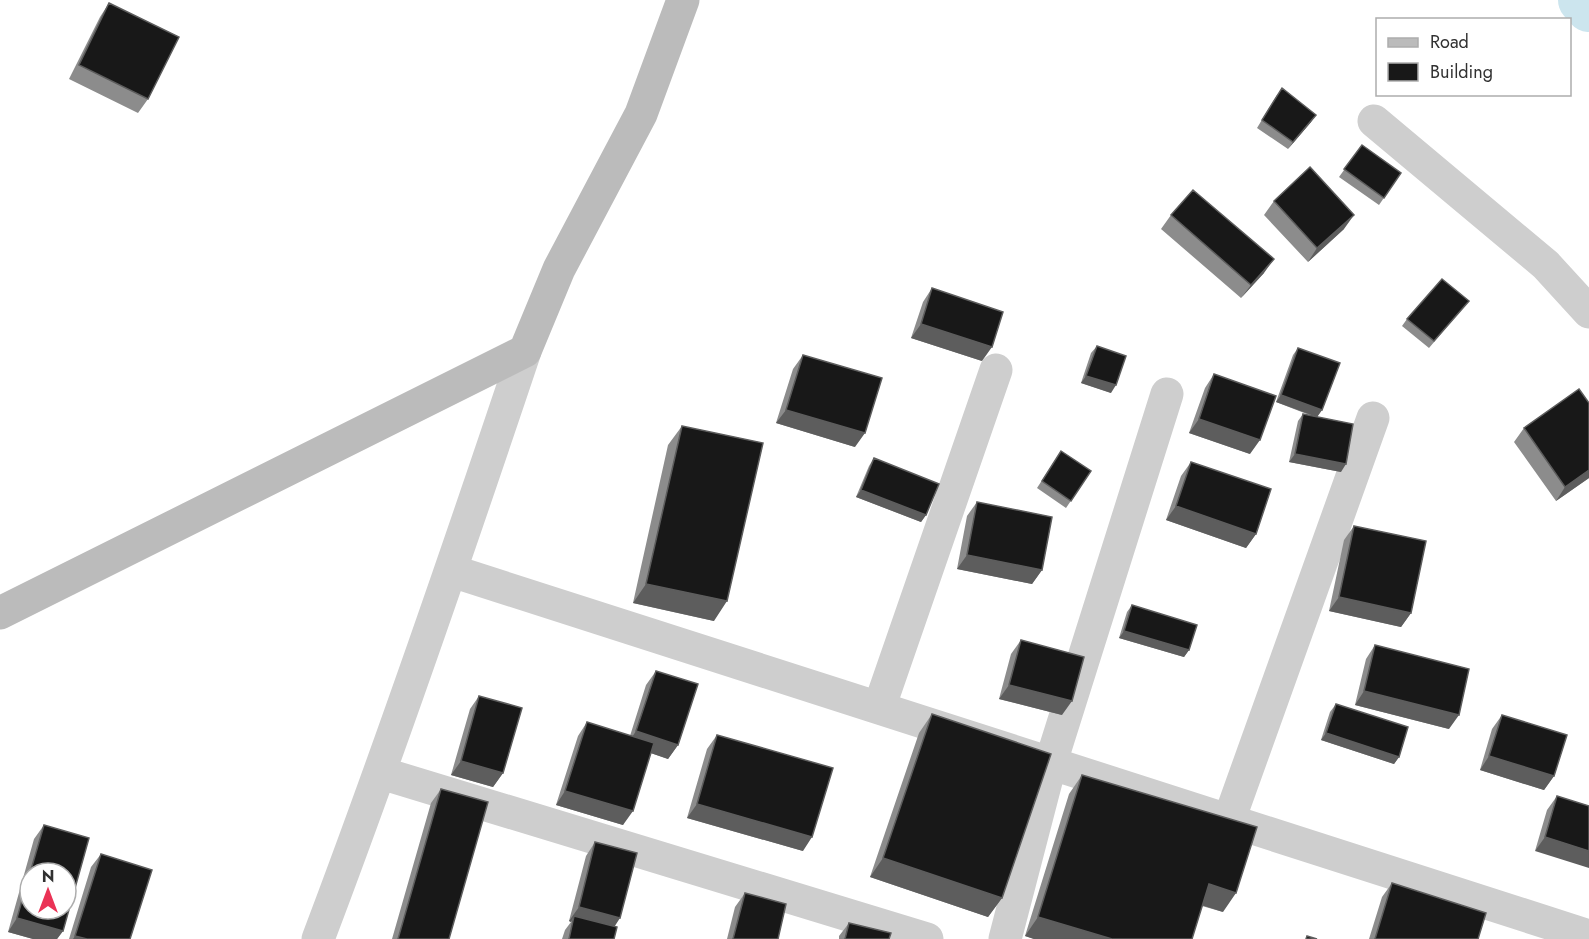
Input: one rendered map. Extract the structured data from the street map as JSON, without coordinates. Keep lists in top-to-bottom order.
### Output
{
  "legend": ["Road", "Building"],
  "north": "top"
}
